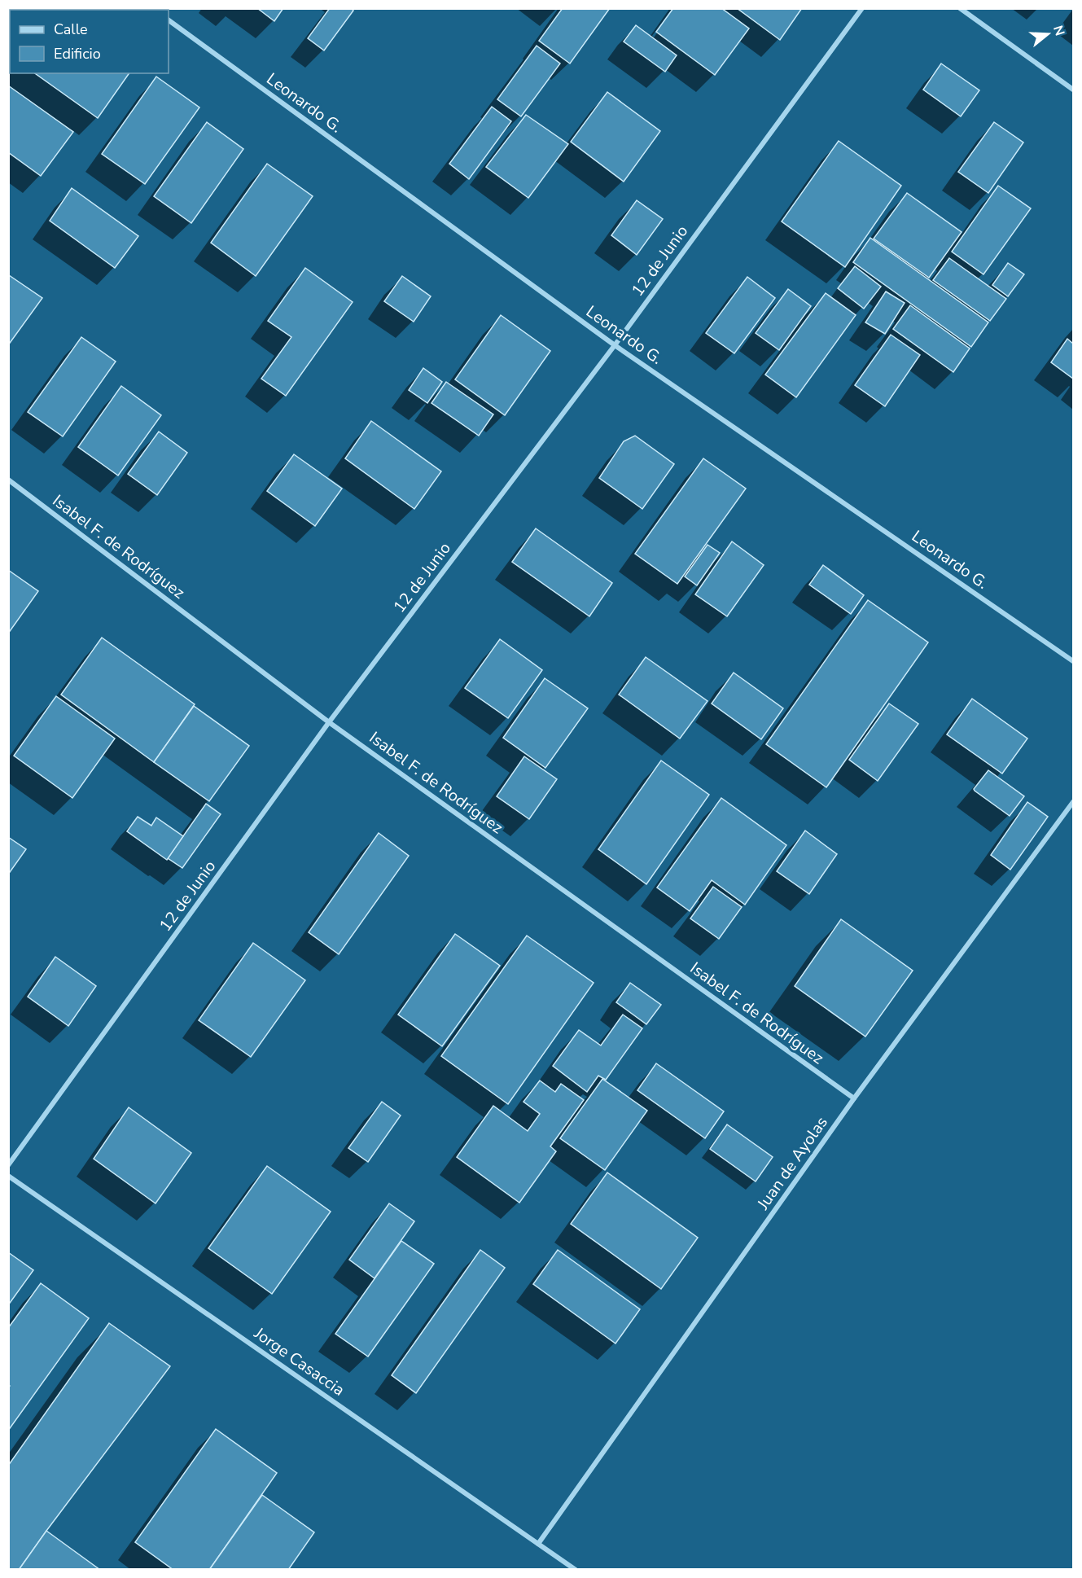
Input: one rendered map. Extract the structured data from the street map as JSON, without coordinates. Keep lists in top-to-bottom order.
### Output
{
  "streets": {
    "street": [
      "Leonardo G.",
      "12 de Junio",
      "Isabel F. de Rodríguez",
      "Juan de Ayolas",
      "Jorge Casaccia"
    ]
  },
  "crossings": [
    ["Leonardo G.", "12 de Junio"],
    ["12 de Junio", "Isabel F. de Rodríguez"],
    ["Isabel F. de Rodríguez", "Juan de Ayolas"],
    ["Juan de Ayolas", "Jorge Casaccia"]
  ],
  "legend": ["Calle", "Edificio"],
  "north": "right"
}
